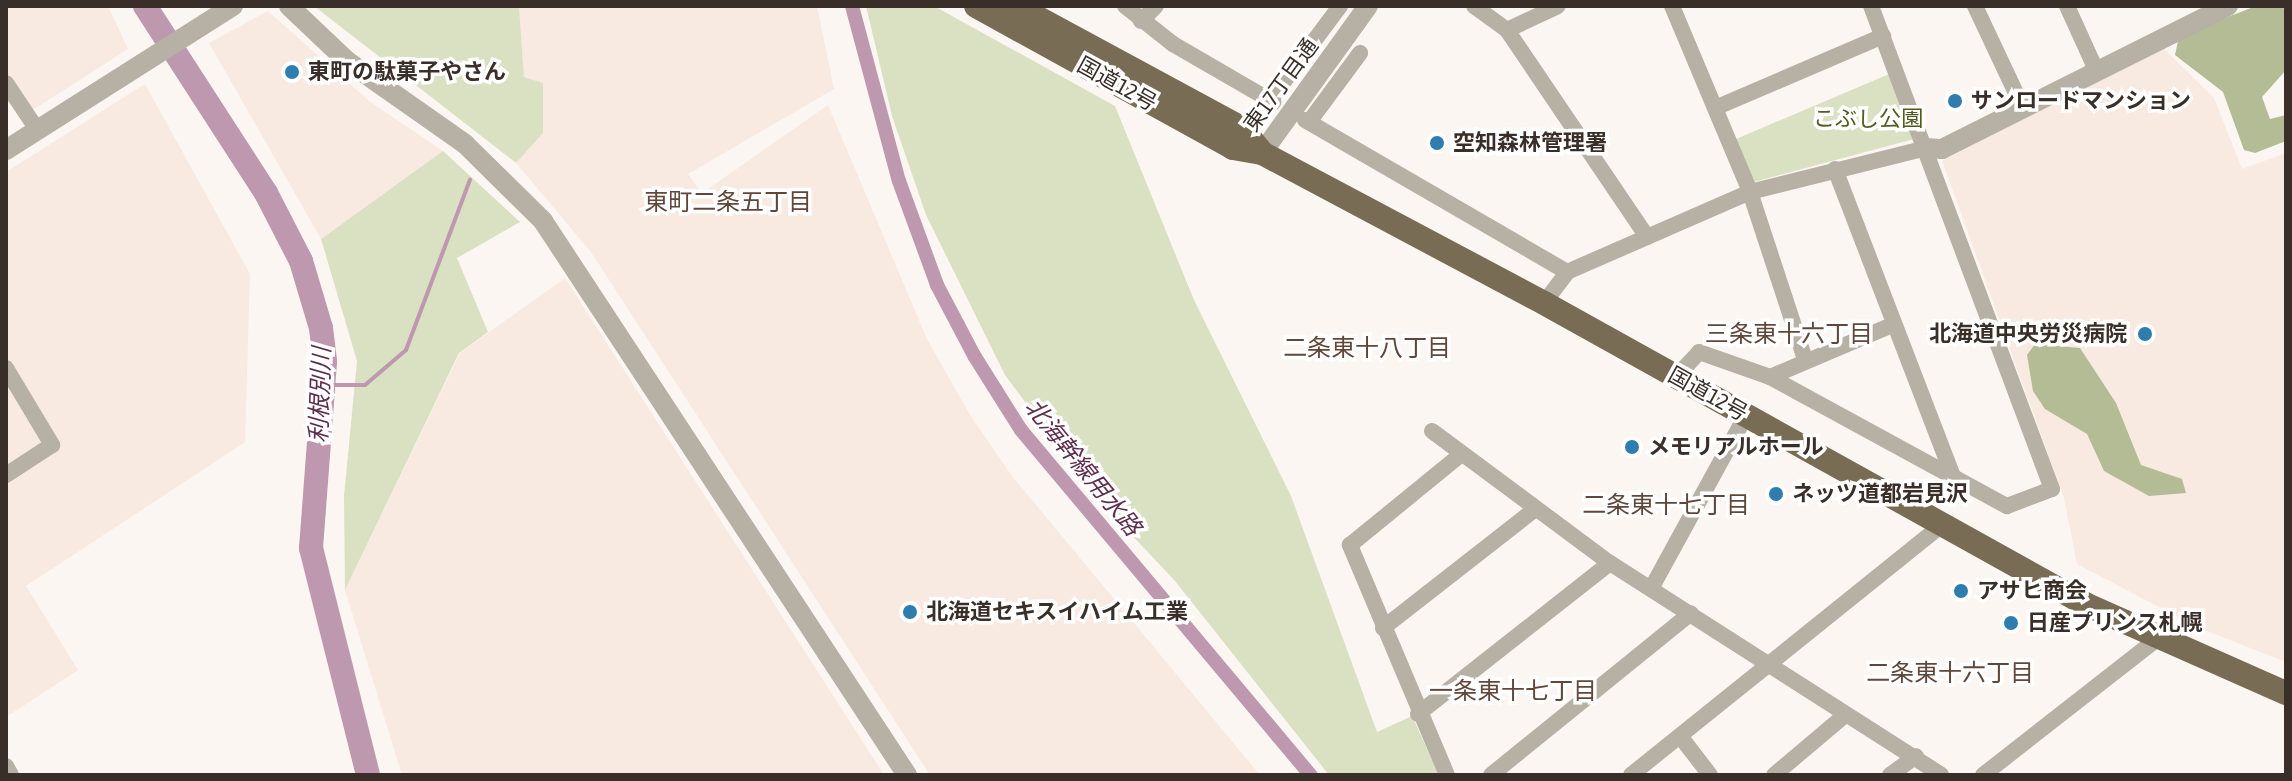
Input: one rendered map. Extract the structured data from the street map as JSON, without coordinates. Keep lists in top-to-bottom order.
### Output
{
  "streets": {
    "highway": ["国道12号"],
    "street": ["東17丁目通"]
  },
  "crossings": [
    ["国道12号", "東17丁目通"]
  ],
  "districts": [
    "東町二条五丁目",
    "三条東十六丁目",
    "二条東十八丁目",
    "二条東十七丁目",
    "二条東十六丁目",
    "一条東十七丁目"
  ],
  "water": ["利根別川", "北海幹線用水路"],
  "parks": ["こぶし公園"],
  "places": [
    "東町の駄菓子やさん",
    "サンロードマンション",
    "空知森林管理署",
    "北海道中央労災病院",
    "メモリアルホール",
    "ネッツ道都岩見沢",
    "アサヒ商会",
    "北海道セキスイハイム工業",
    "日産プリンス札幌"
  ]
}
